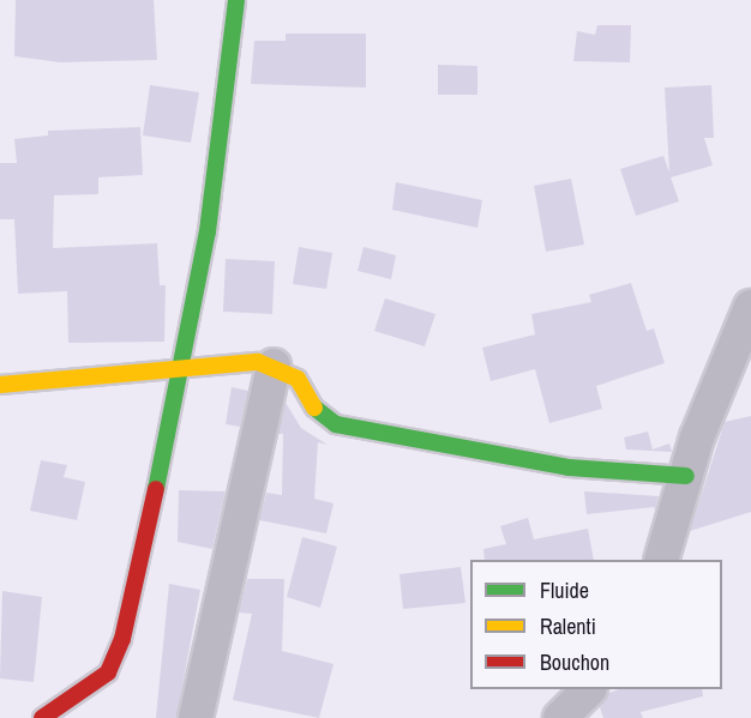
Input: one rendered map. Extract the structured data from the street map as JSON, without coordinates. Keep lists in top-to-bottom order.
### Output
{
  "legend": ["Fluide", "Ralenti", "Bouchon"]
}
